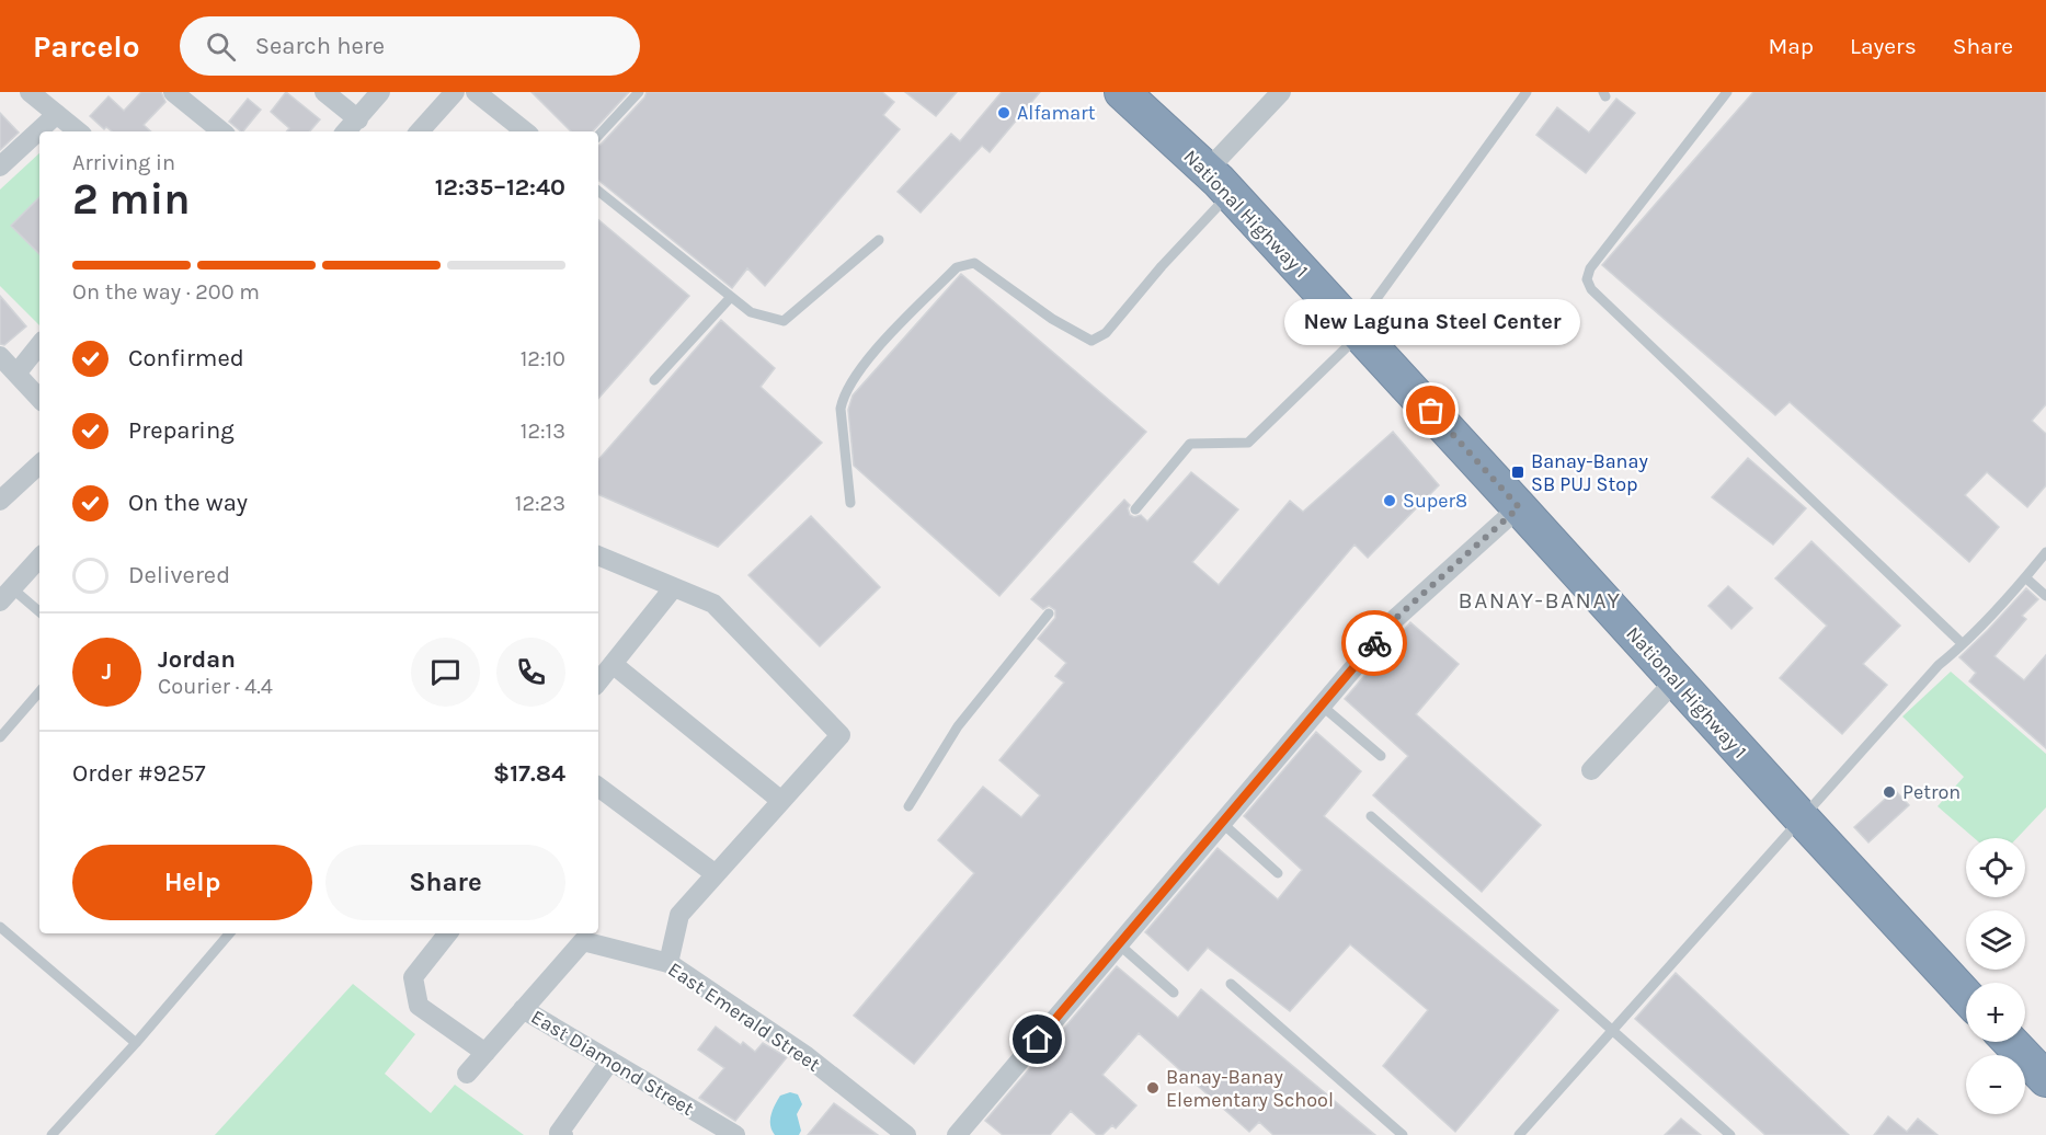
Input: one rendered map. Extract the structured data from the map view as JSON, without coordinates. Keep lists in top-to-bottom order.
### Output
{
  "streets": {
    "highway": ["National Highway 1"],
    "street": ["East Emerald Street", "East Diamond Street"]
  },
  "crossings": [
    ["East Emerald Street", "East Diamond Street"]
  ],
  "districts": ["BANAY-BANAY"],
  "places": {
    "other": [
      "Alfamart",
      "New Laguna Steel Center",
      "Super8",
      "Petron",
      "Banay-Banay Elementary School"
    ],
    "transit": ["Banay-Banay SB PUJ Stop"]
  },
  "page": {
    "header": "Parcelo",
    "search": "Search here",
    "nav": ["Map", "Layers", "Share"],
    "heading": ["2 min", "Arriving in", "12:35–12:40"],
    "panel": [
      "Jordan",
      "Courier · 4.4",
      "Order #9257",
      "$17.84"
    ],
    "bar": "On the way · 200 m",
    "bubble": "New Laguna Steel Center",
    "list": [
      ["Confirmed", "12:10"],
      ["Preparing", "12:13"],
      ["On the way", "12:23"],
      "Delivered"
    ],
    "round": "J",
    "buttons": ["Help", "Share"],
    "map_buttons": ["+", "−"]
  }
}
